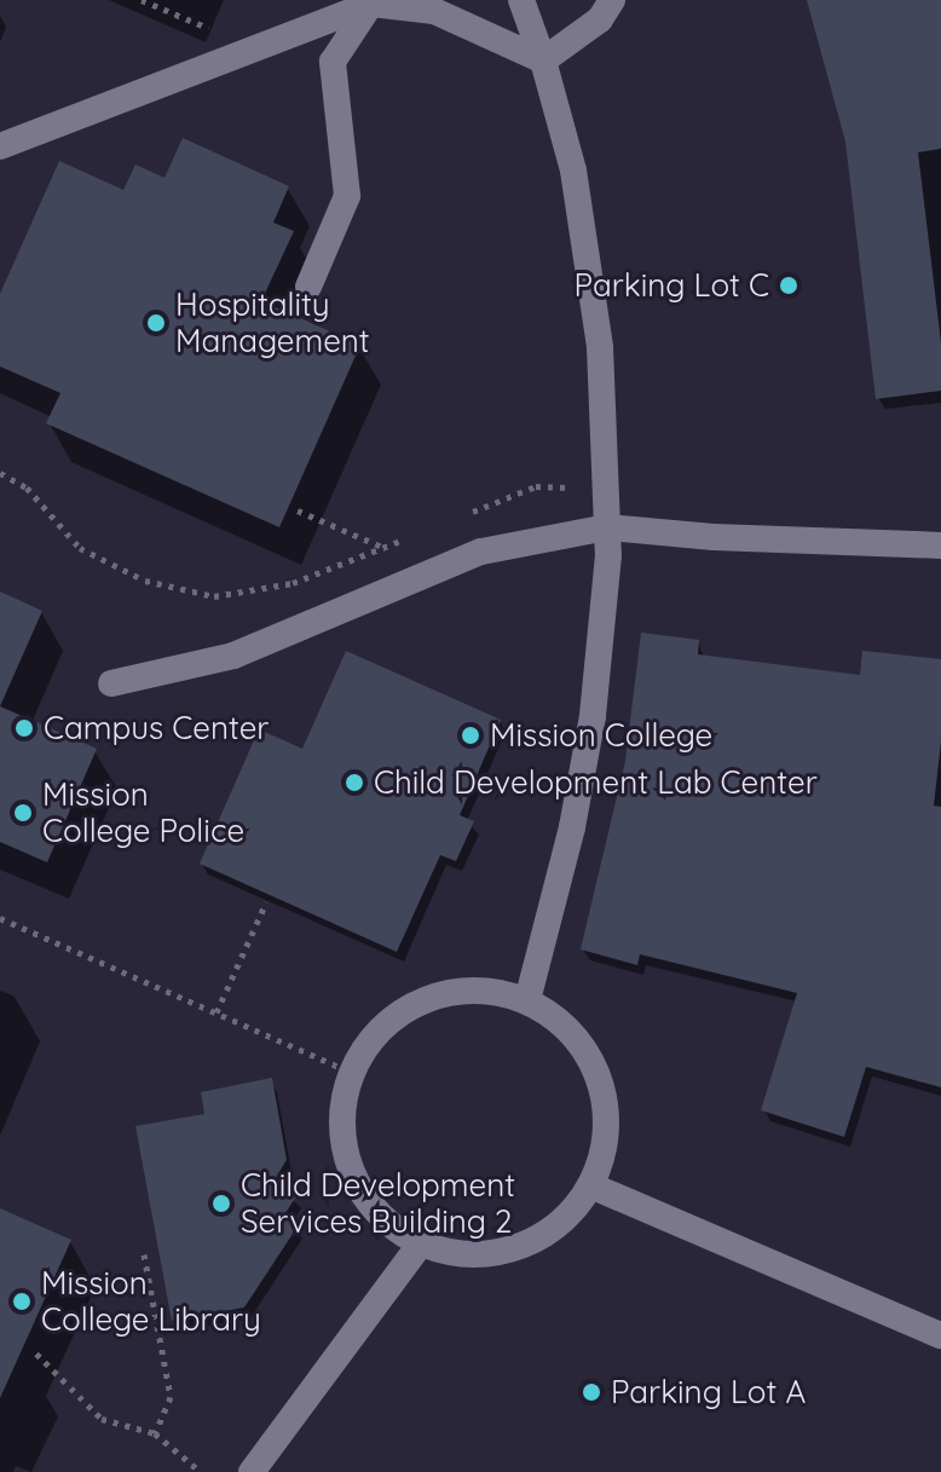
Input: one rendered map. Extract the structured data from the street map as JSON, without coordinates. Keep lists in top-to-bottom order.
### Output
{
  "places": [
    "Parking Lot C",
    "Hospitality Management",
    "Campus Center",
    "Mission College",
    "Child Development Lab Center",
    "Mission College Police",
    "Child Development Services Building 2",
    "Mission College Library",
    "Parking Lot A"
  ]
}
